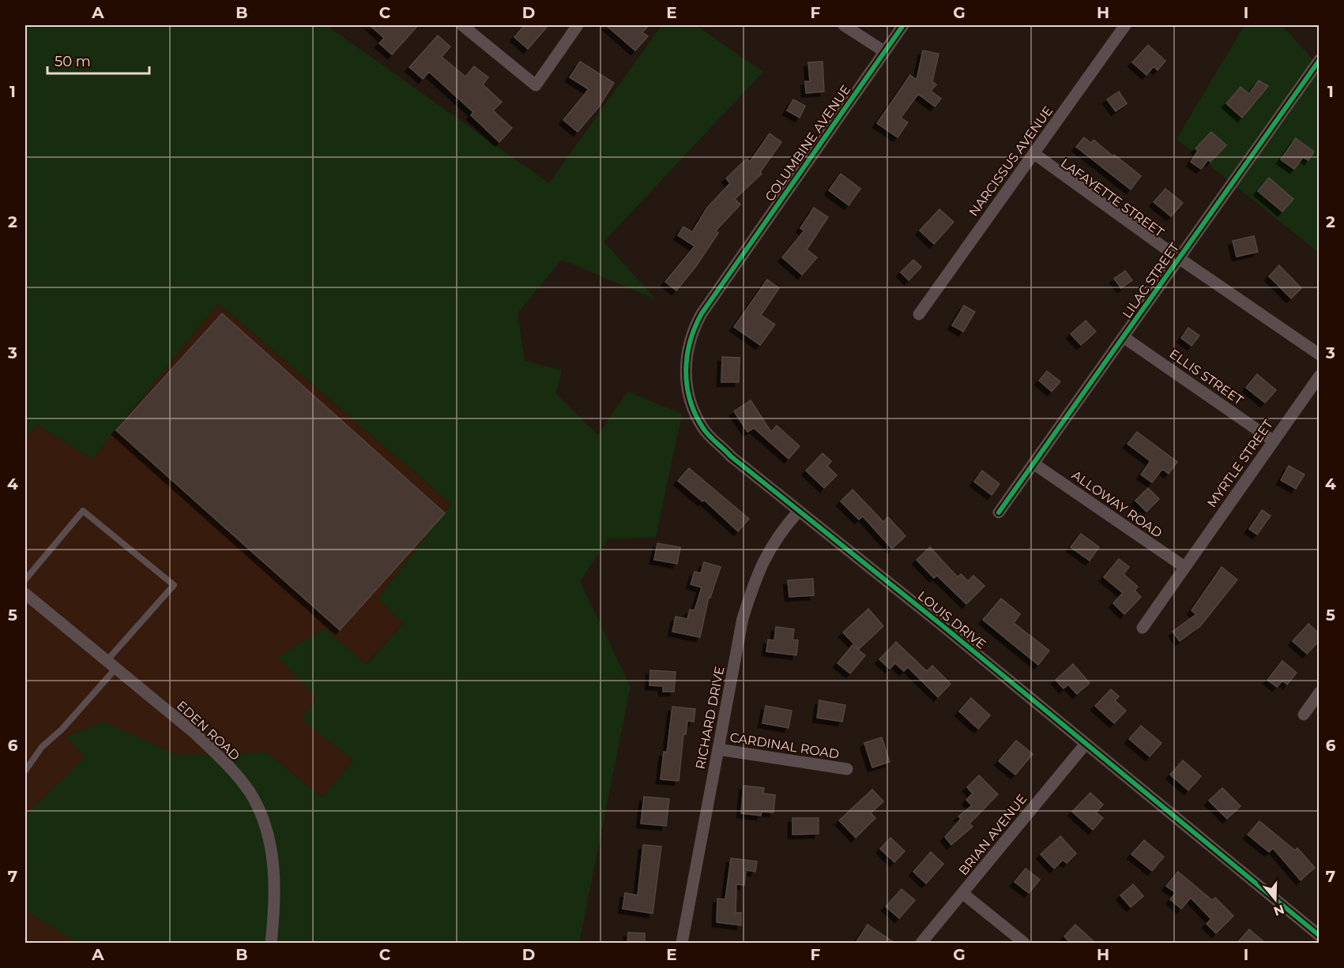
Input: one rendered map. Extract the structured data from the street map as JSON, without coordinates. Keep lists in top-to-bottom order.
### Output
{
  "streets": {
    "street": [
      "COLUMBINE AVENUE",
      "NARCISSUS AVENUE",
      "LAFAYETTE STREET",
      "LILAC STREET",
      "ELLIS STREET",
      "MYRTLE STREET",
      "ALLOWAY ROAD",
      "LOUIS DRIVE",
      "RICHARD DRIVE",
      "EDEN ROAD",
      "CARDINAL ROAD",
      "BRIAN AVENUE"
    ]
  },
  "crossings": [
    ["COLUMBINE AVENUE", "LOUIS DRIVE"],
    ["NARCISSUS AVENUE", "LAFAYETTE STREET"],
    ["LAFAYETTE STREET", "LILAC STREET"],
    ["LILAC STREET", "ELLIS STREET"],
    ["LILAC STREET", "ALLOWAY ROAD"],
    ["ELLIS STREET", "MYRTLE STREET"],
    ["MYRTLE STREET", "ALLOWAY ROAD"],
    ["LOUIS DRIVE", "RICHARD DRIVE"],
    ["LOUIS DRIVE", "BRIAN AVENUE"],
    ["RICHARD DRIVE", "CARDINAL ROAD"]
  ],
  "scale_bar": "50 m",
  "north": "bottom",
  "grid": {
    "columns": [
      "A",
      "B",
      "C",
      "D",
      "E",
      "F",
      "G",
      "H",
      "I"
    ],
    "rows": [
      "1",
      "2",
      "3",
      "4",
      "5",
      "6",
      "7"
    ]
  }
}
